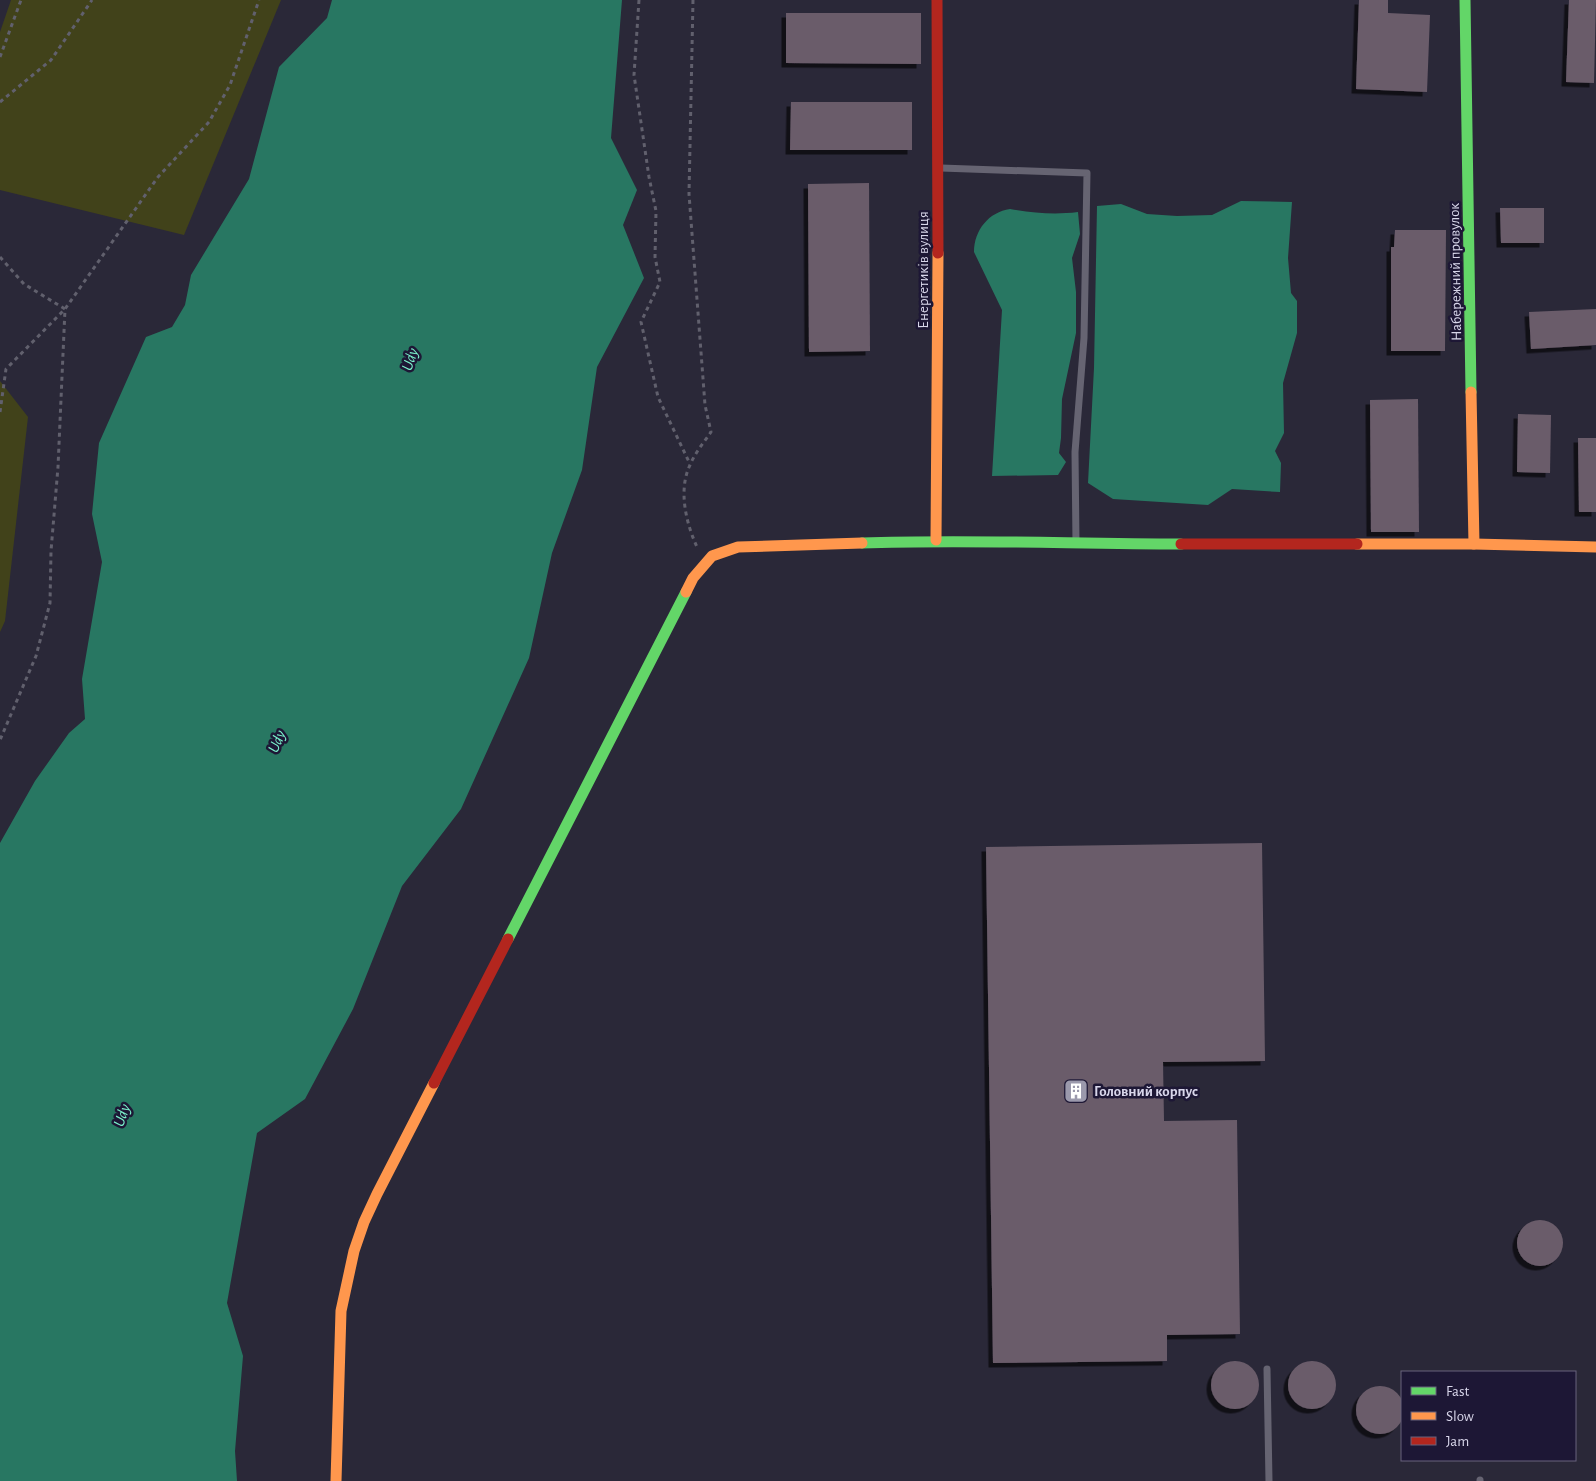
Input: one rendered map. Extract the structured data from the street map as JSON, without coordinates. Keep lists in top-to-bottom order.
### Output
{
  "streets": {
    "street": ["Енергетиків вулиця", "Набережний провулок"]
  },
  "water": ["Udy"],
  "places": {
    "building": ["Головний корпус"]
  },
  "legend": ["Fast", "Slow", "Jam"]
}
